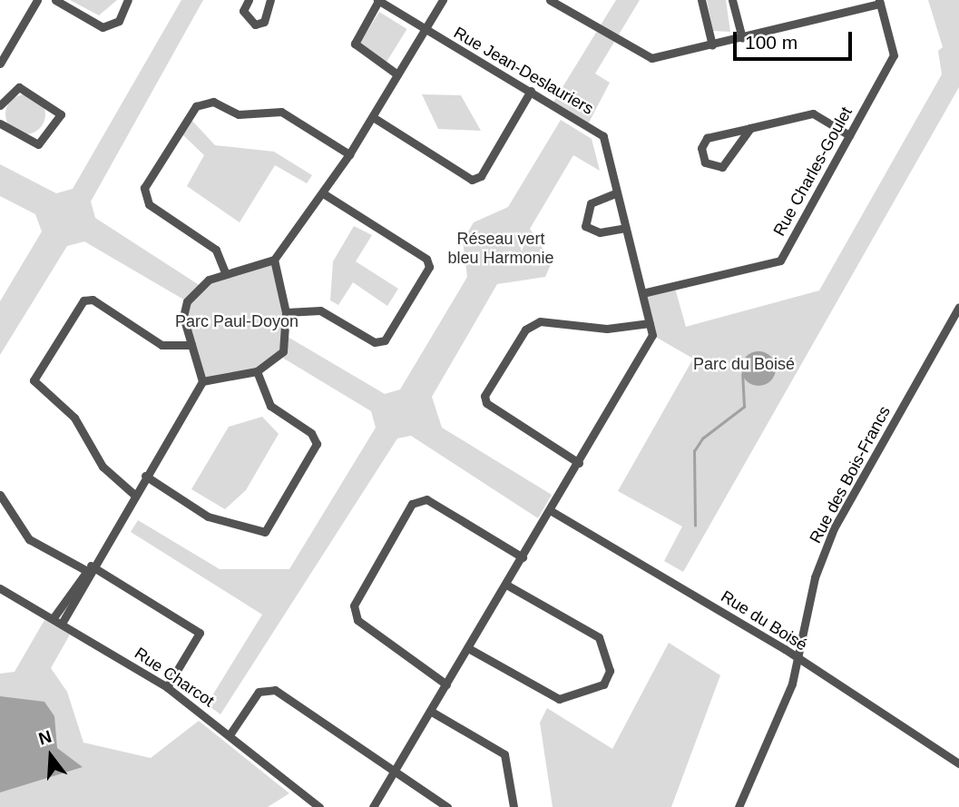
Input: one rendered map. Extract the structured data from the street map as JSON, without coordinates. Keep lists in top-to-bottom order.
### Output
{
  "streets": {
    "street": [
      "Rue Jean-Deslauriers",
      "Rue Charles-Goulet",
      "Rue des Bois-Francs",
      "Rue du Boisé",
      "Rue Charcot"
    ]
  },
  "crossings": [
    ["Rue Jean-Deslauriers", "Rue Charles-Goulet"],
    ["Rue Jean-Deslauriers", "Rue du Boisé"],
    ["Rue des Bois-Francs", "Rue du Boisé"]
  ],
  "parks": ["Réseau vert bleu Harmonie", "Parc Paul-Doyon", "Parc du Boisé"],
  "scale_bar": "100 m",
  "north": "top"
}
